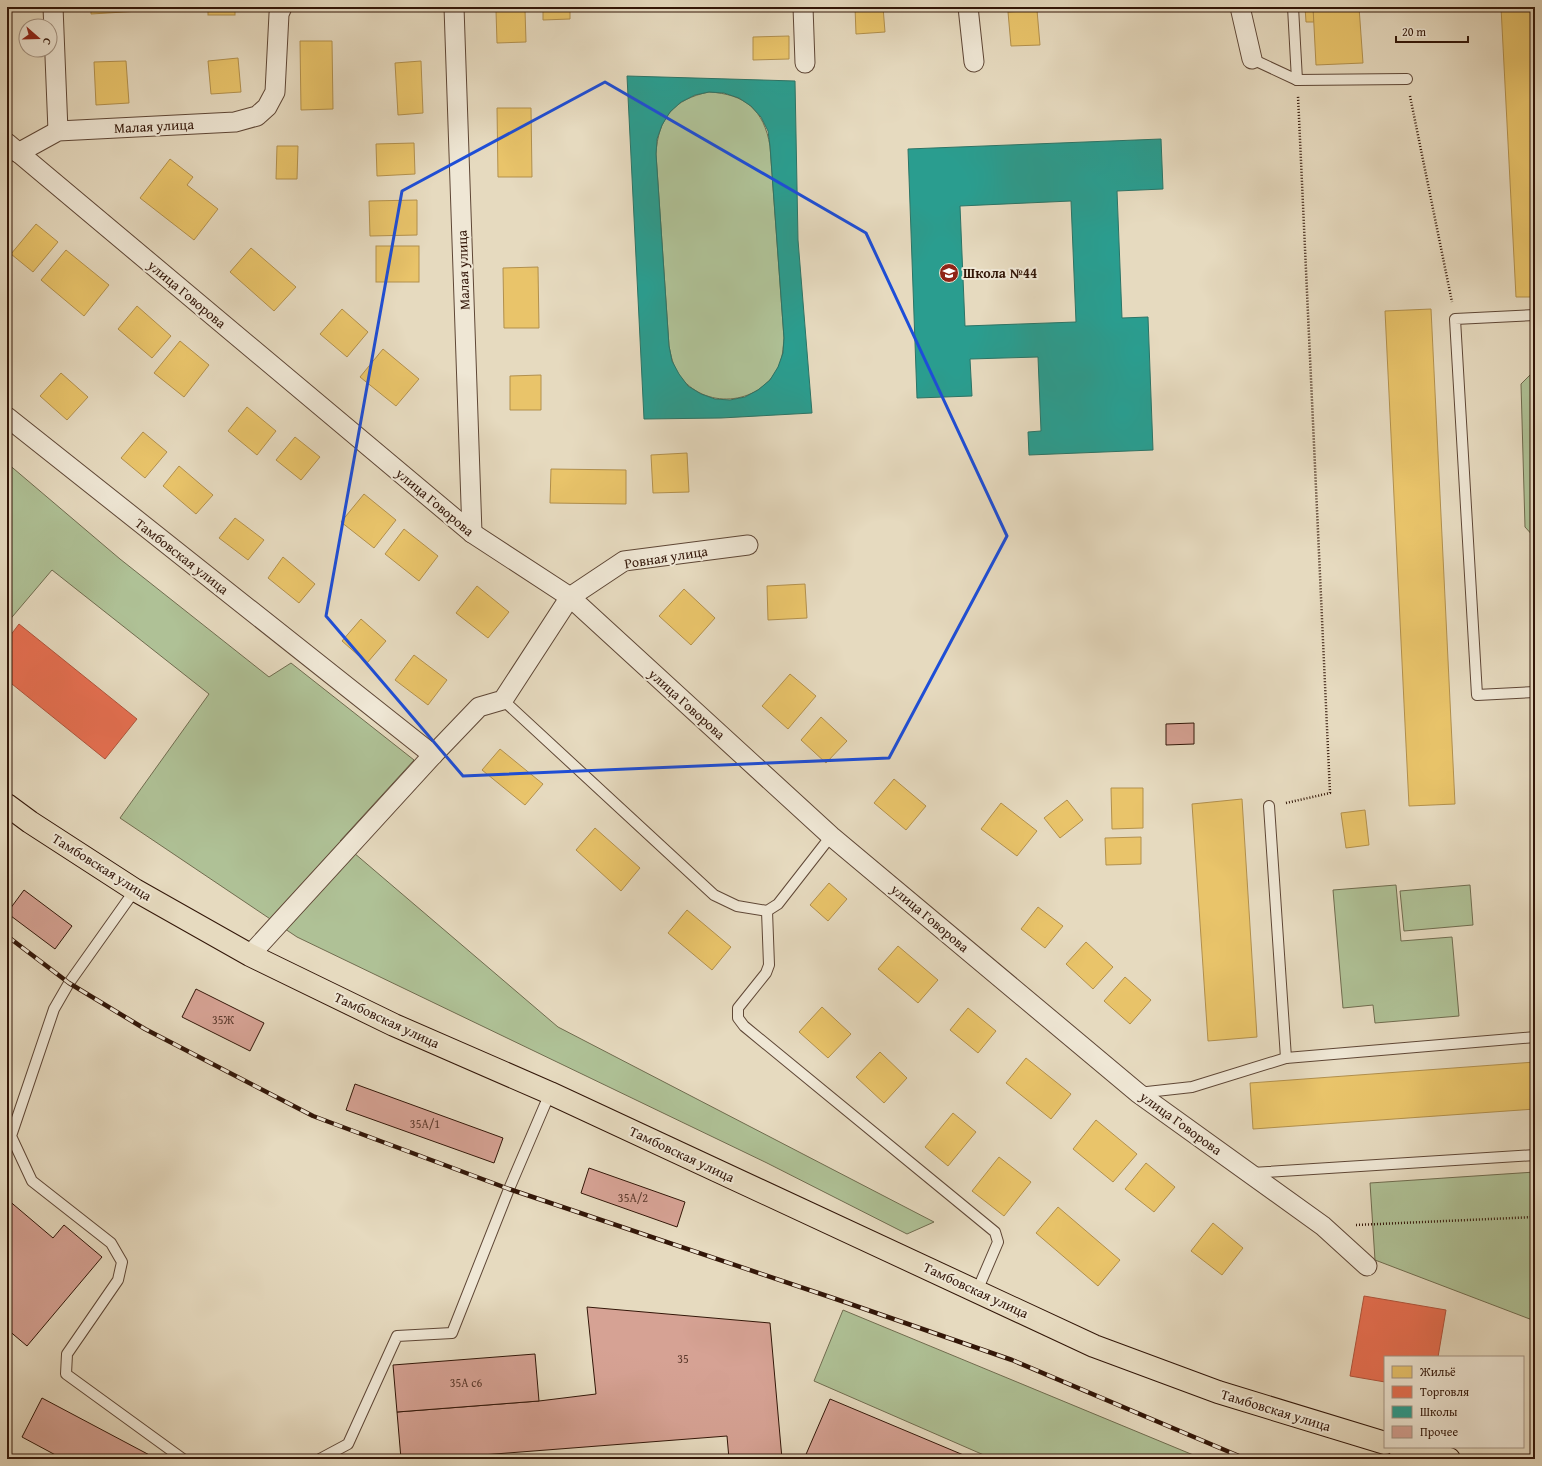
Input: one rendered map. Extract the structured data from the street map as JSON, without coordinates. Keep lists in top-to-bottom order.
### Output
{
  "streets": {
    "main road": ["Тамбовская улица"],
    "street": ["Малая улица", "улица Говорова", "Ровная улица"]
  },
  "crossings": [
    ["Малая улица", "улица Говорова"],
    ["улица Говорова", "Ровная улица"]
  ],
  "places": {
    "school or university": ["Школа №44"]
  },
  "house_numbers": [
    "35Ж",
    "35А/1",
    "35А/2",
    "35",
    "35А с6"
  ],
  "legend": [
    "Жильё",
    "Торговля",
    "Школы",
    "Прочее"
  ],
  "scale_bar": "20 m",
  "north": "right"
}
